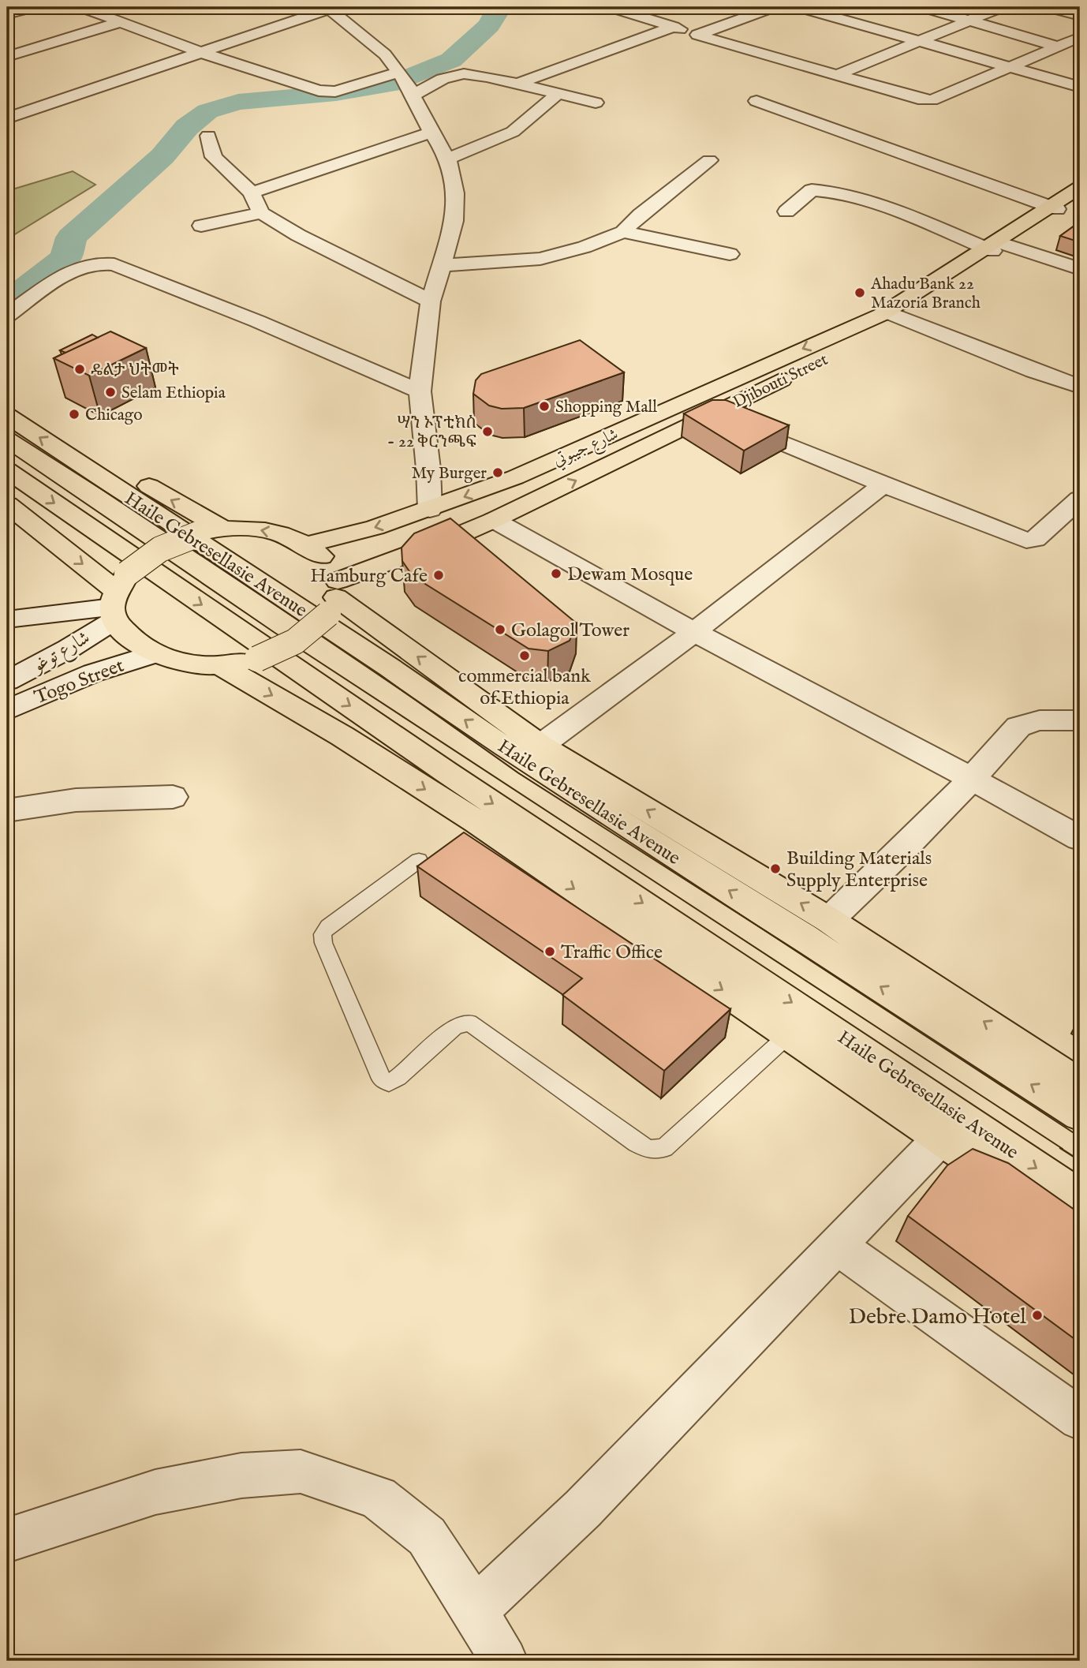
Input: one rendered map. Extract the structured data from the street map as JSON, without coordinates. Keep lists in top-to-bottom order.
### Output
{
  "streets": {
    "main road": ["Djibouti Street", "شارع جيبوتي", "Haile Gebresellasie Avenue"],
    "street": ["شارع توغو", "Togo Street"]
  },
  "crossings": [
    ["Djibouti Street", "شارع جيبوتي"],
    ["Djibouti Street", "شارع توغو"],
    ["Djibouti Street", "Togo Street"],
    ["شارع جيبوتي", "شارع توغو"],
    ["شارع جيبوتي", "Togo Street"],
    ["شارع توغو", "Togo Street"]
  ],
  "one_way": ["شارع جيبوتي"],
  "places": [
    "Ahadu Bank 22 Mazoria Branch",
    "ዴልታ ህትመት",
    "Selam Ethiopia",
    "Shopping Mall",
    "Chicago",
    "ሣን ኦፕቲክስ - 22 ቅርንጫፍ",
    "My Burger",
    "Dewam Mosque",
    "Hamburg Cafe",
    "Golagol Tower",
    "commercial bank of Ethiopia",
    "Building Materials Supply Enterprise",
    "Traffic Office",
    "Debre Damo Hotel"
  ]
}
